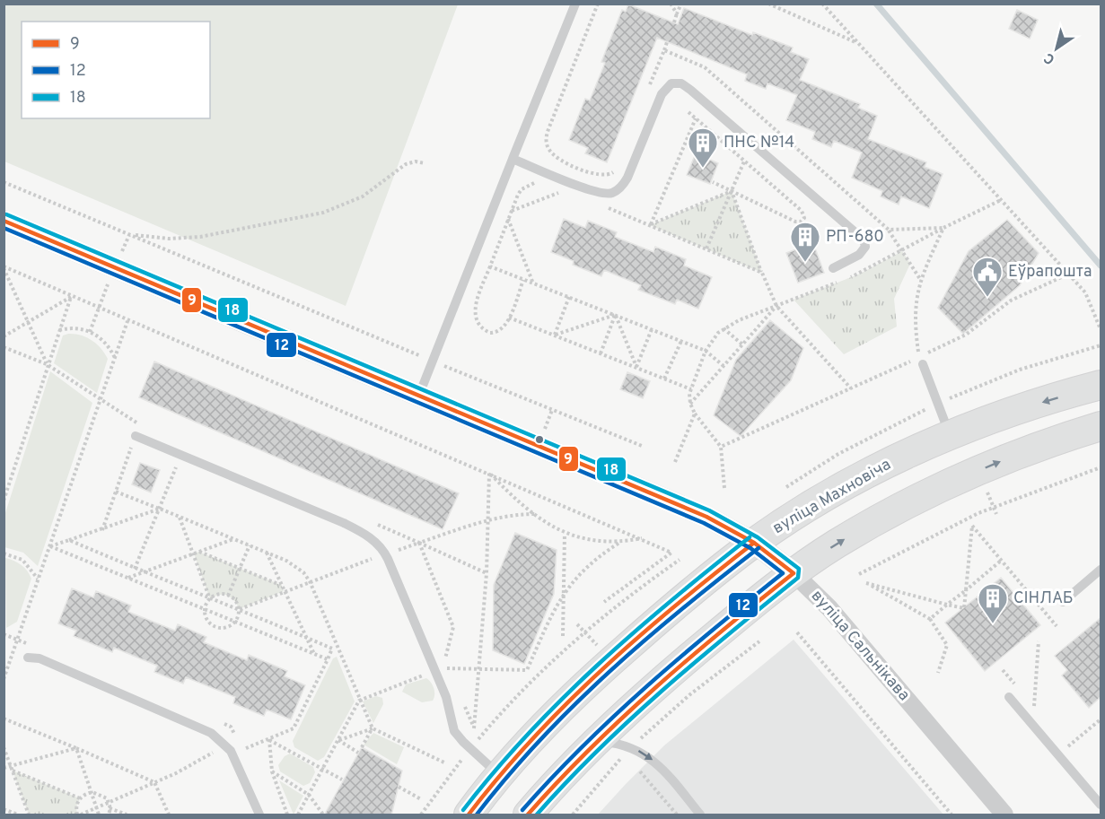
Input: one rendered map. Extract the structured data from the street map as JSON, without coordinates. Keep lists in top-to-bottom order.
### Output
{
  "streets": {
    "main road": ["вуліца Махновіча"],
    "street": ["вуліца Сальнікава"]
  },
  "crossings": [
    ["вуліца Махновіча", "вуліца Сальнікава"]
  ],
  "places": {
    "building": ["ПНС №14", "РП-680", "СІНЛАБ"],
    "public building": ["Еўрапошта"]
  },
  "lines": ["transit line 18", "transit line 9", "transit line 12"],
  "legend": ["9", "12", "18"],
  "north": "bottom left"
}
